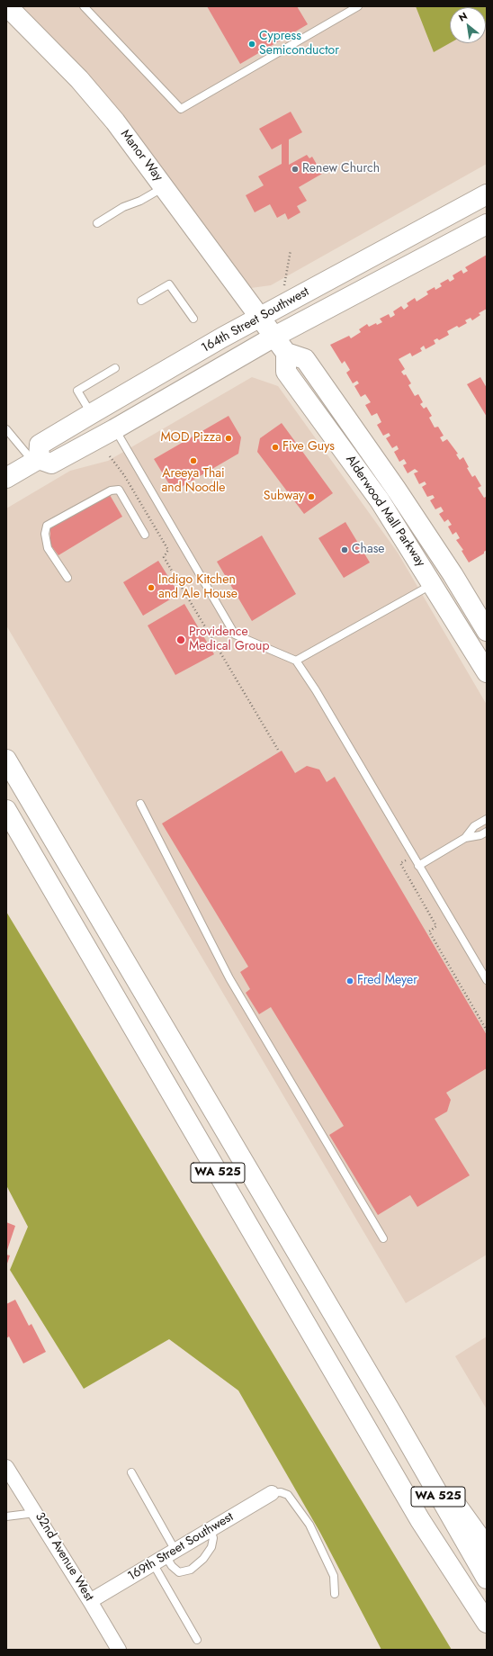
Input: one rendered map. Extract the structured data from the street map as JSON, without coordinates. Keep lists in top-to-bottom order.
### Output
{
  "streets": {
    "main road": [
      "Manor Way",
      "164th Street Southwest",
      "Alderwood Mall Parkway",
      "WA 525"
    ],
    "street": ["169th Street Southwest", "32nd Avenue West"]
  },
  "crossings": [
    ["Manor Way", "164th Street Southwest"],
    ["169th Street Southwest", "32nd Avenue West"]
  ],
  "places": [
    "Cypress Semiconductor",
    "Renew Church",
    "MOD Pizza",
    "Five Guys",
    "Areeya Thai and Noodle",
    "Subway",
    "Chase",
    "Indigo Kitchen and Ale House",
    "Providence Medical Group",
    "Fred Meyer"
  ],
  "north": "top left"
}
